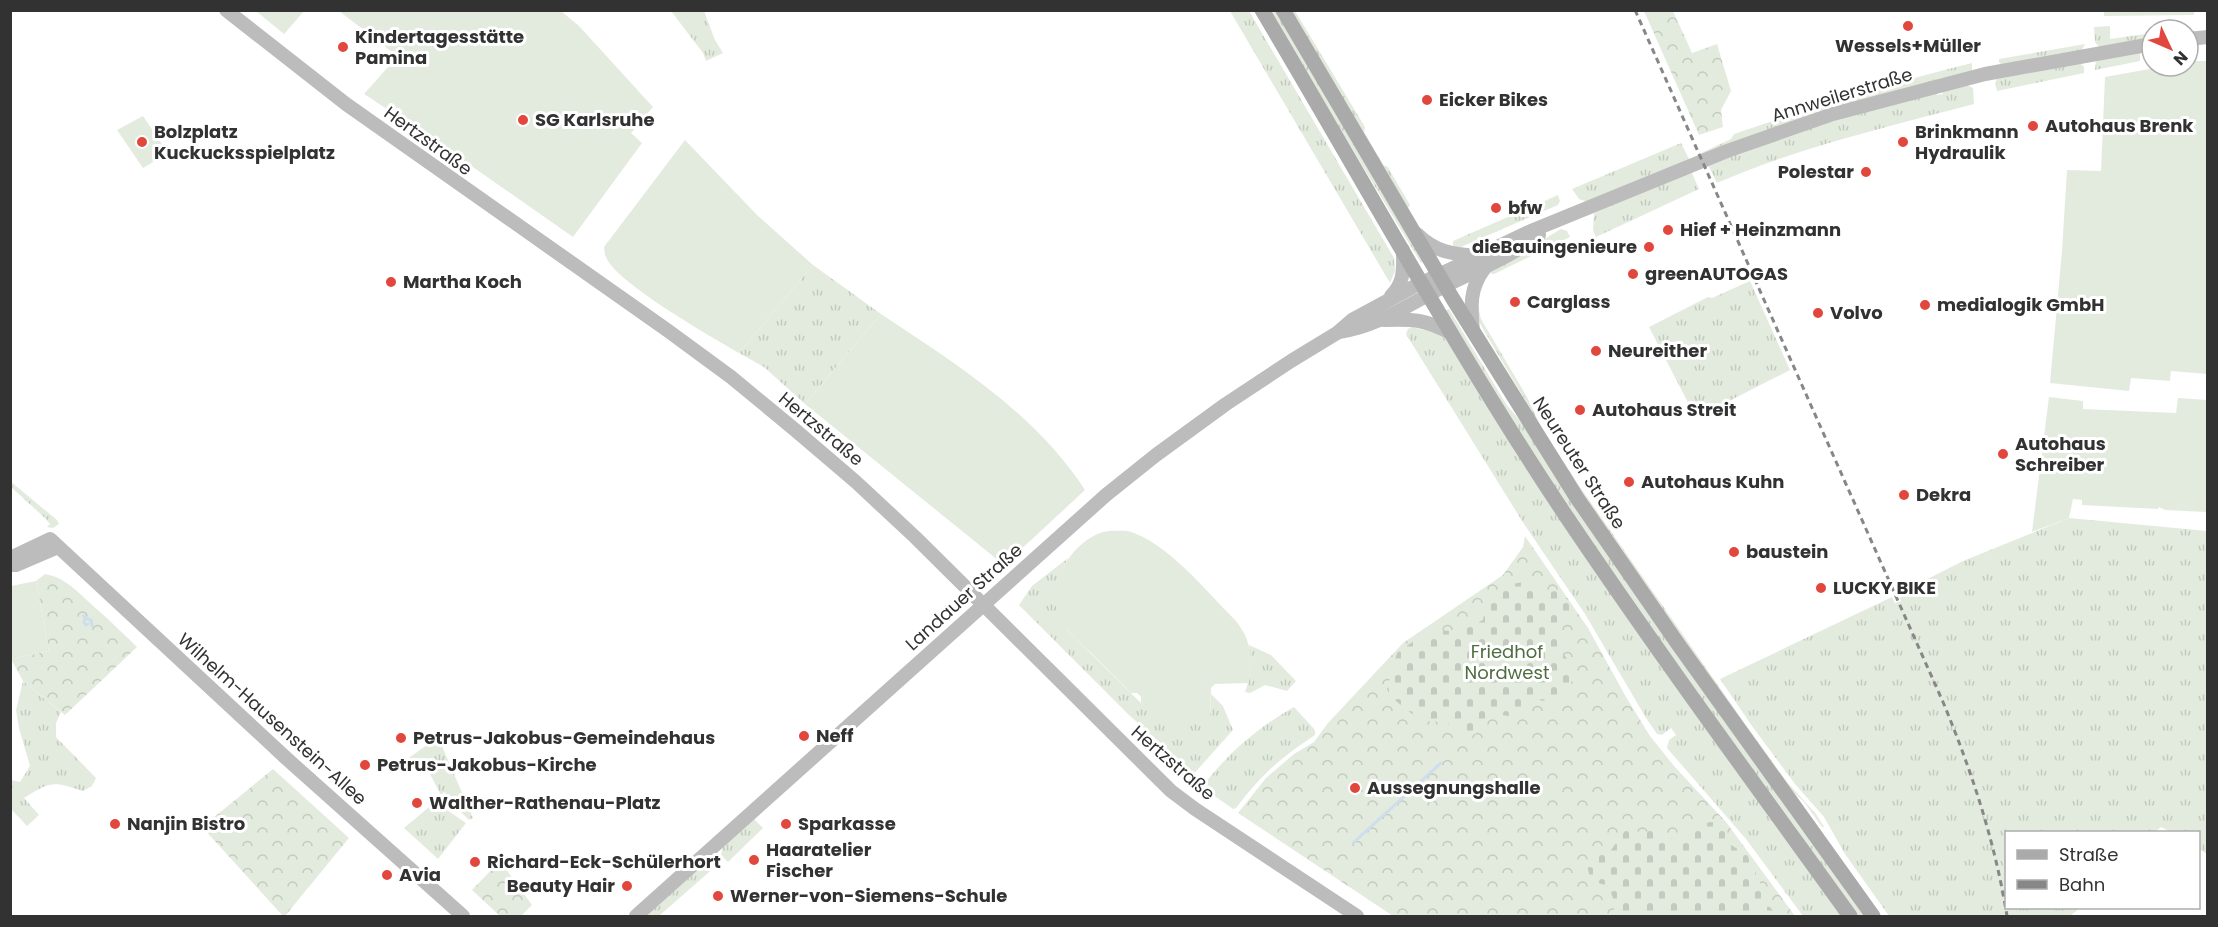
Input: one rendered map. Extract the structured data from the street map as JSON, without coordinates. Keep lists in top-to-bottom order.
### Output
{
  "streets": {
    "main road": ["Neureuter Straße"],
    "street": [
      "Annweilerstraße",
      "Hertzstraße",
      "Landauer Straße",
      "Wilhelm-Hausenstein-Allee"
    ]
  },
  "crossings": [
    ["Annweilerstraße", "Neureuter Straße"],
    ["Annweilerstraße", "Landauer Straße"],
    ["Hertzstraße", "Landauer Straße"]
  ],
  "parks": ["Friedhof Nordwest"],
  "places": [
    "Wessels+Müller",
    "Kindertagesstätte Pamina",
    "Eicker Bikes",
    "SG Karlsruhe",
    "Autohaus Brenk",
    "Bolzplatz Kuckucksspielplatz",
    "Brinkmann Hydraulik",
    "Polestar",
    "bfw",
    "Hief + Heinzmann",
    "dieBauingenieure",
    "greenAUTOGAS",
    "Martha Koch",
    "Carglass",
    "medialogik GmbH",
    "Volvo",
    "Neureither",
    "Autohaus Streit",
    "Autohaus Schreiber",
    "Autohaus Kuhn",
    "Dekra",
    "baustein",
    "LUCKY BIKE",
    "Neff",
    "Petrus-Jakobus-Gemeindehaus",
    "Petrus-Jakobus-Kirche",
    "Aussegnungshalle",
    "Walther-Rathenau-Platz",
    "Nanjin Bistro",
    "Sparkasse",
    "Haaratelier Fischer",
    "Richard-Eck-Schülerhort",
    "Avia",
    "Beauty Hair",
    "Werner-von-Siemens-Schule"
  ],
  "legend": ["Straße", "Bahn"],
  "north": "bottom right"
}
